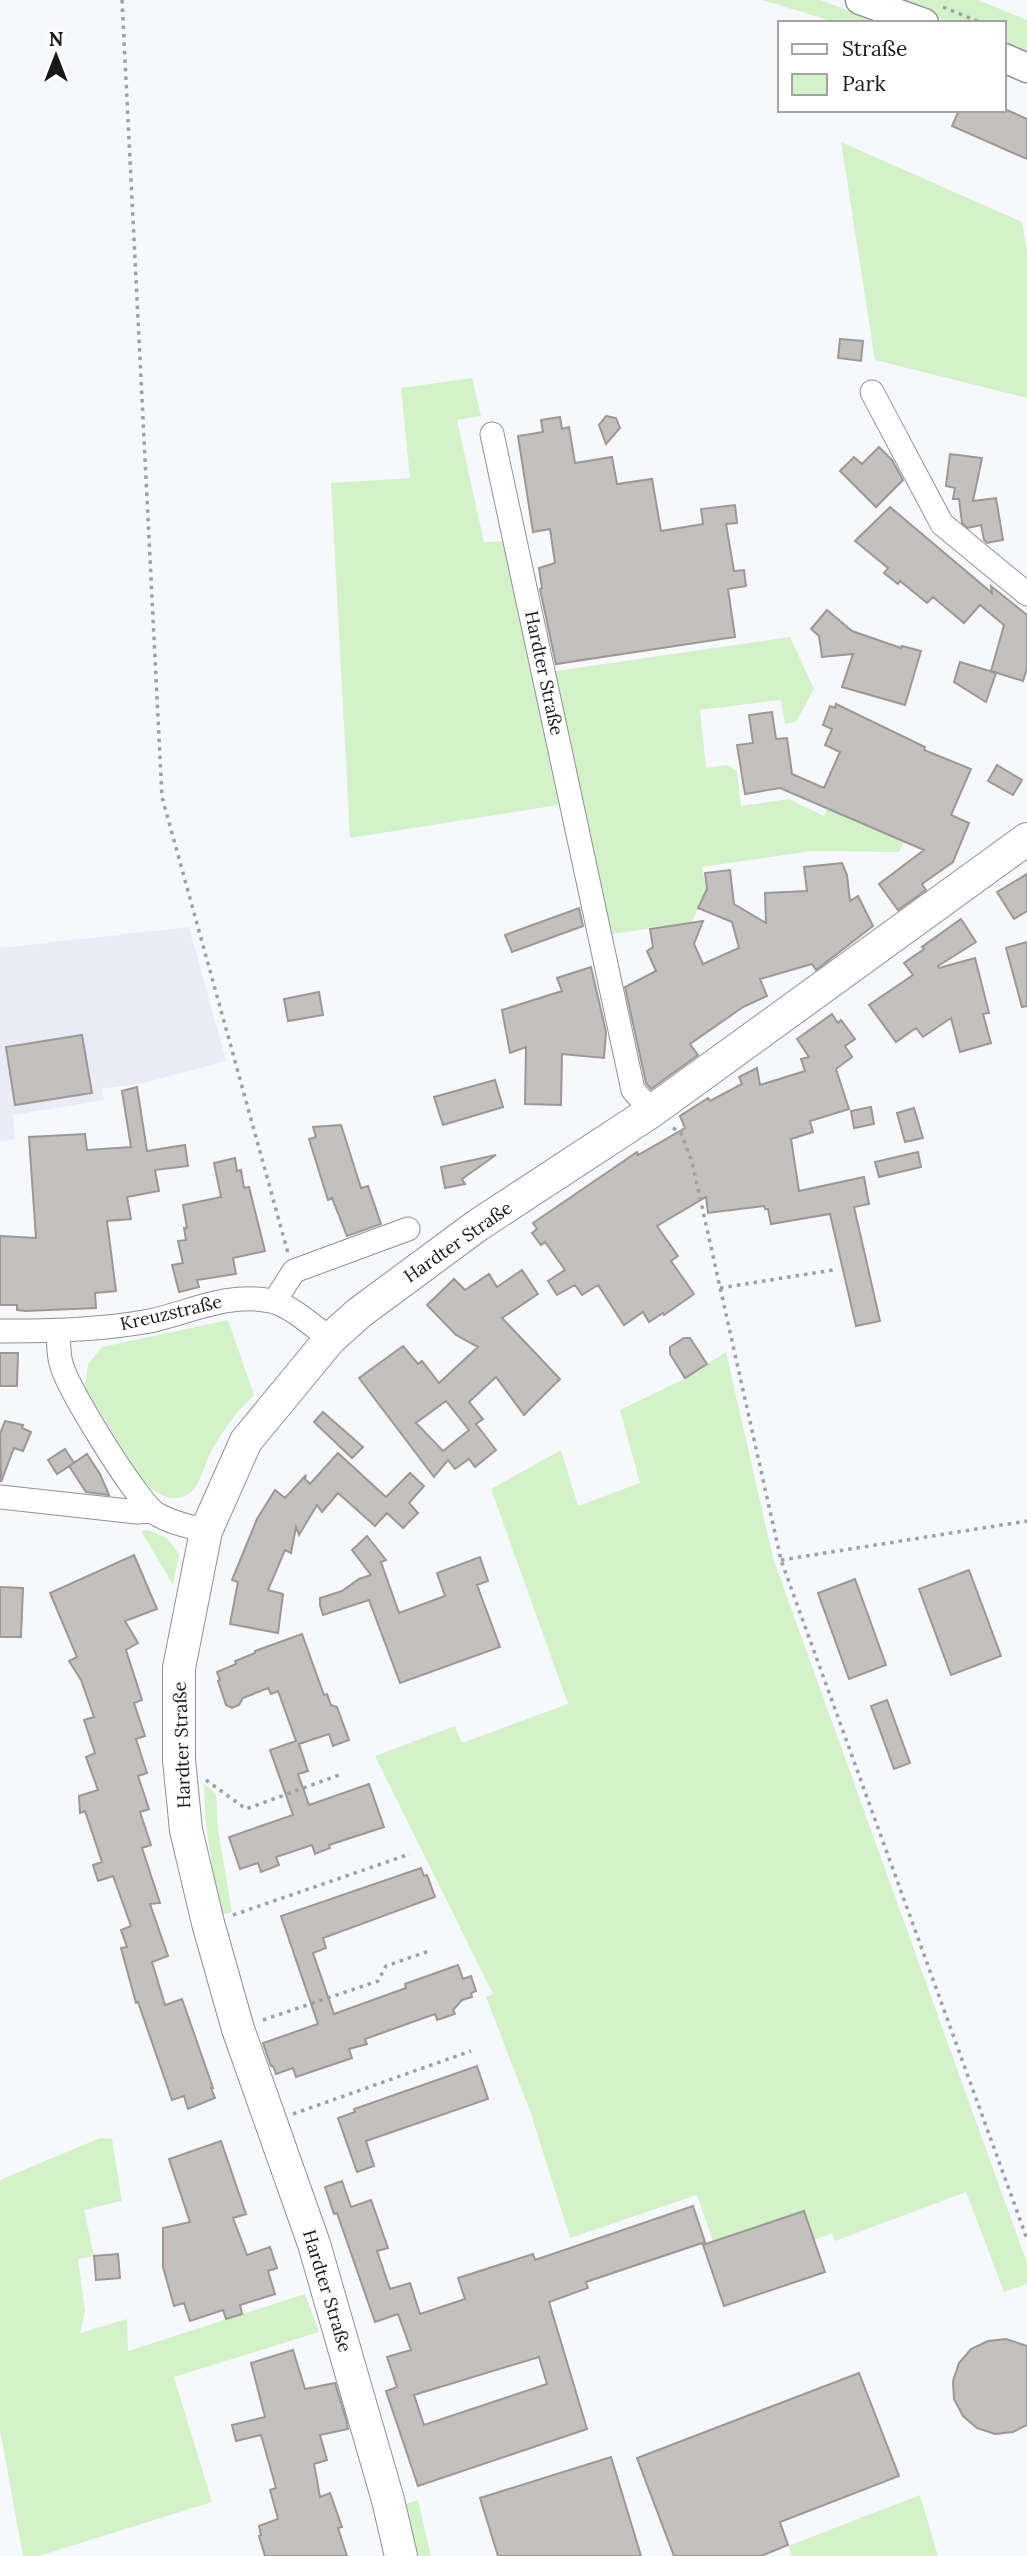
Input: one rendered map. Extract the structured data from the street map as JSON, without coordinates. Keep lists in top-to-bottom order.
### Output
{
  "streets": {
    "main road": ["Hardter Straße"],
    "street": ["Kreuzstraße"]
  },
  "crossings": [
    ["Hardter Straße", "Kreuzstraße"]
  ],
  "legend": ["Straße", "Park"],
  "north": "top"
}
